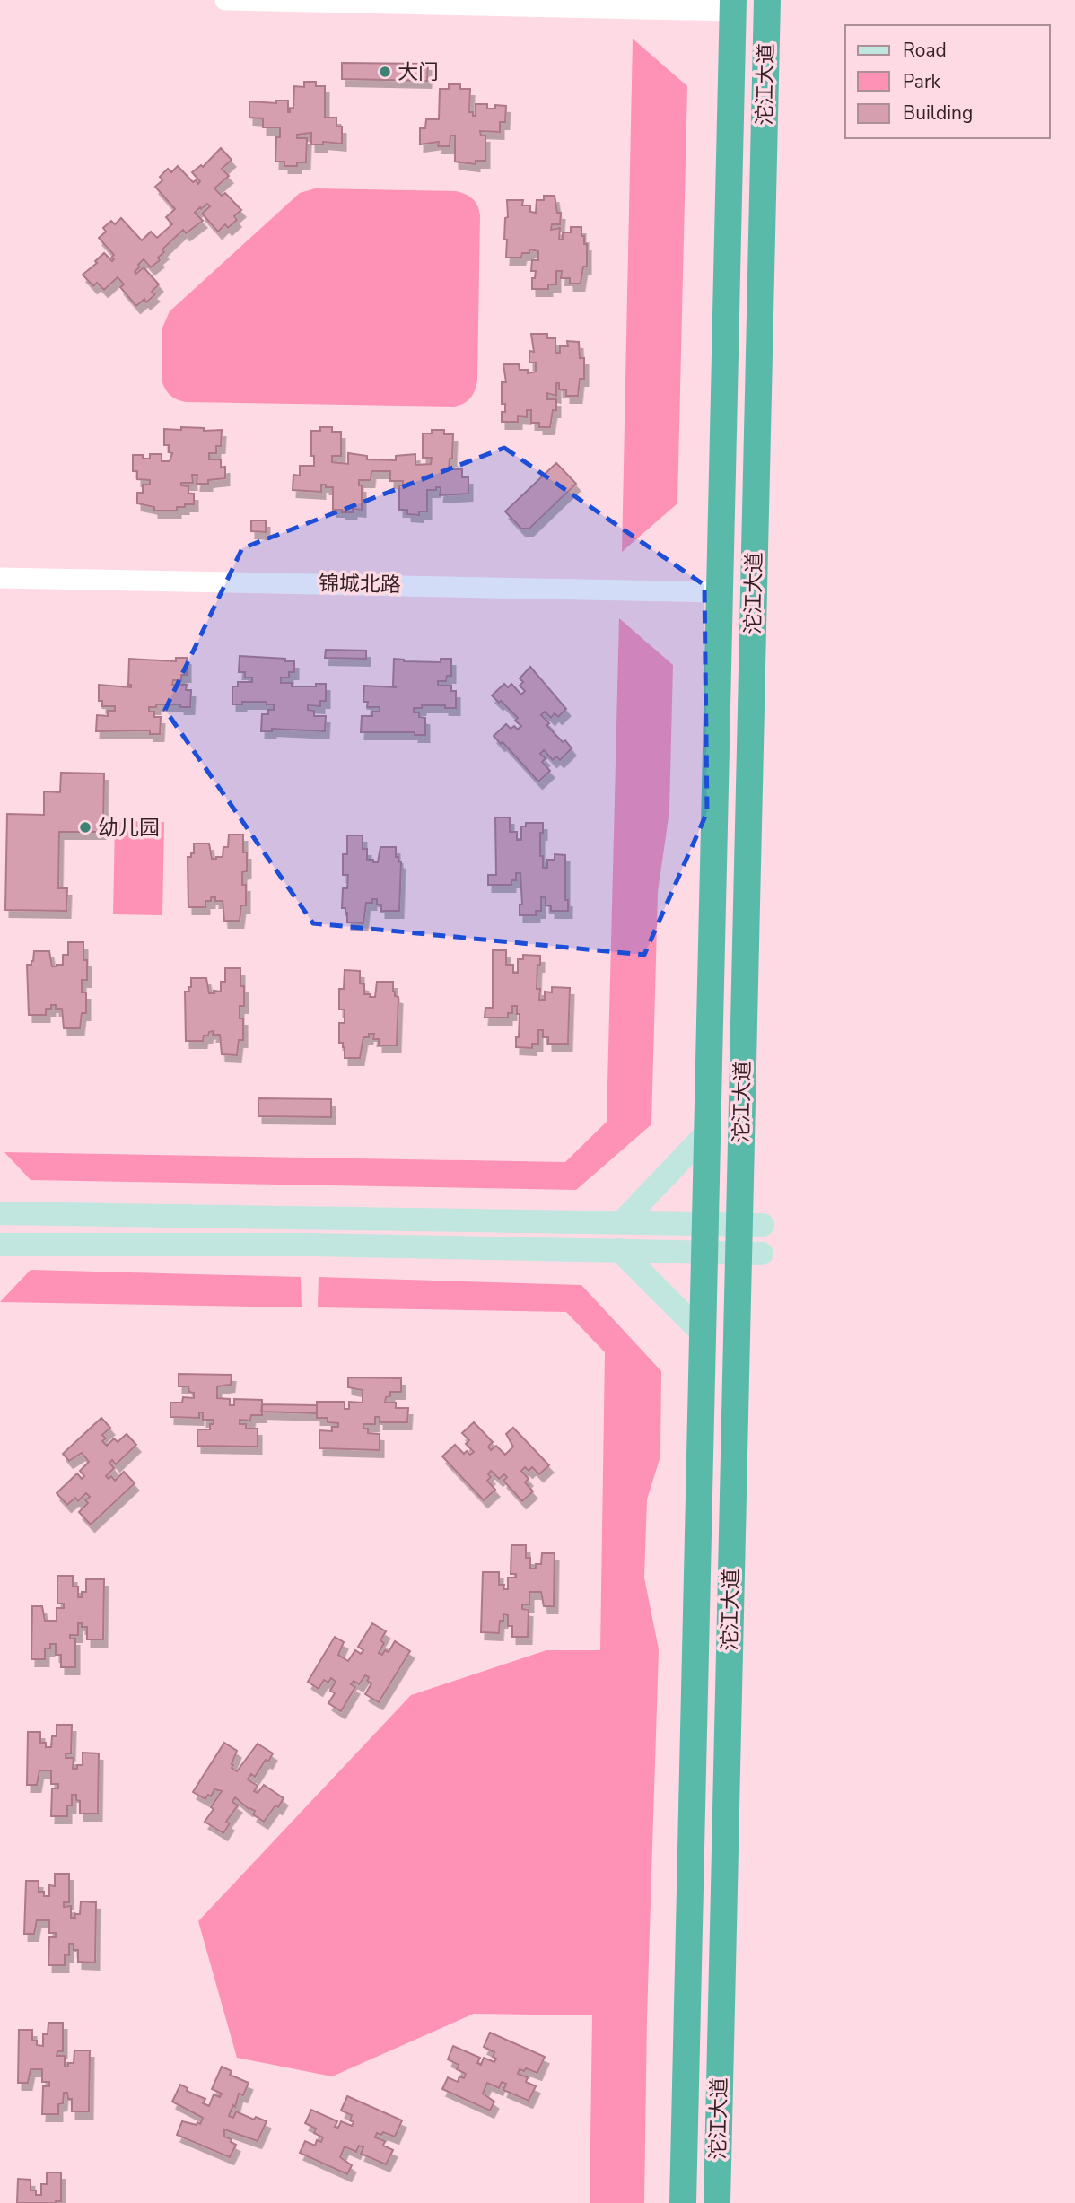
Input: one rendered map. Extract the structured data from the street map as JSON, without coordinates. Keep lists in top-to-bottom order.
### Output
{
  "streets": {
    "highway": ["沱江大道"],
    "street": ["锦城北路"]
  },
  "crossings": [
    ["沱江大道", "锦城北路"]
  ],
  "places": ["大门", "幼儿园"],
  "legend": ["Road", "Park", "Building"]
}
